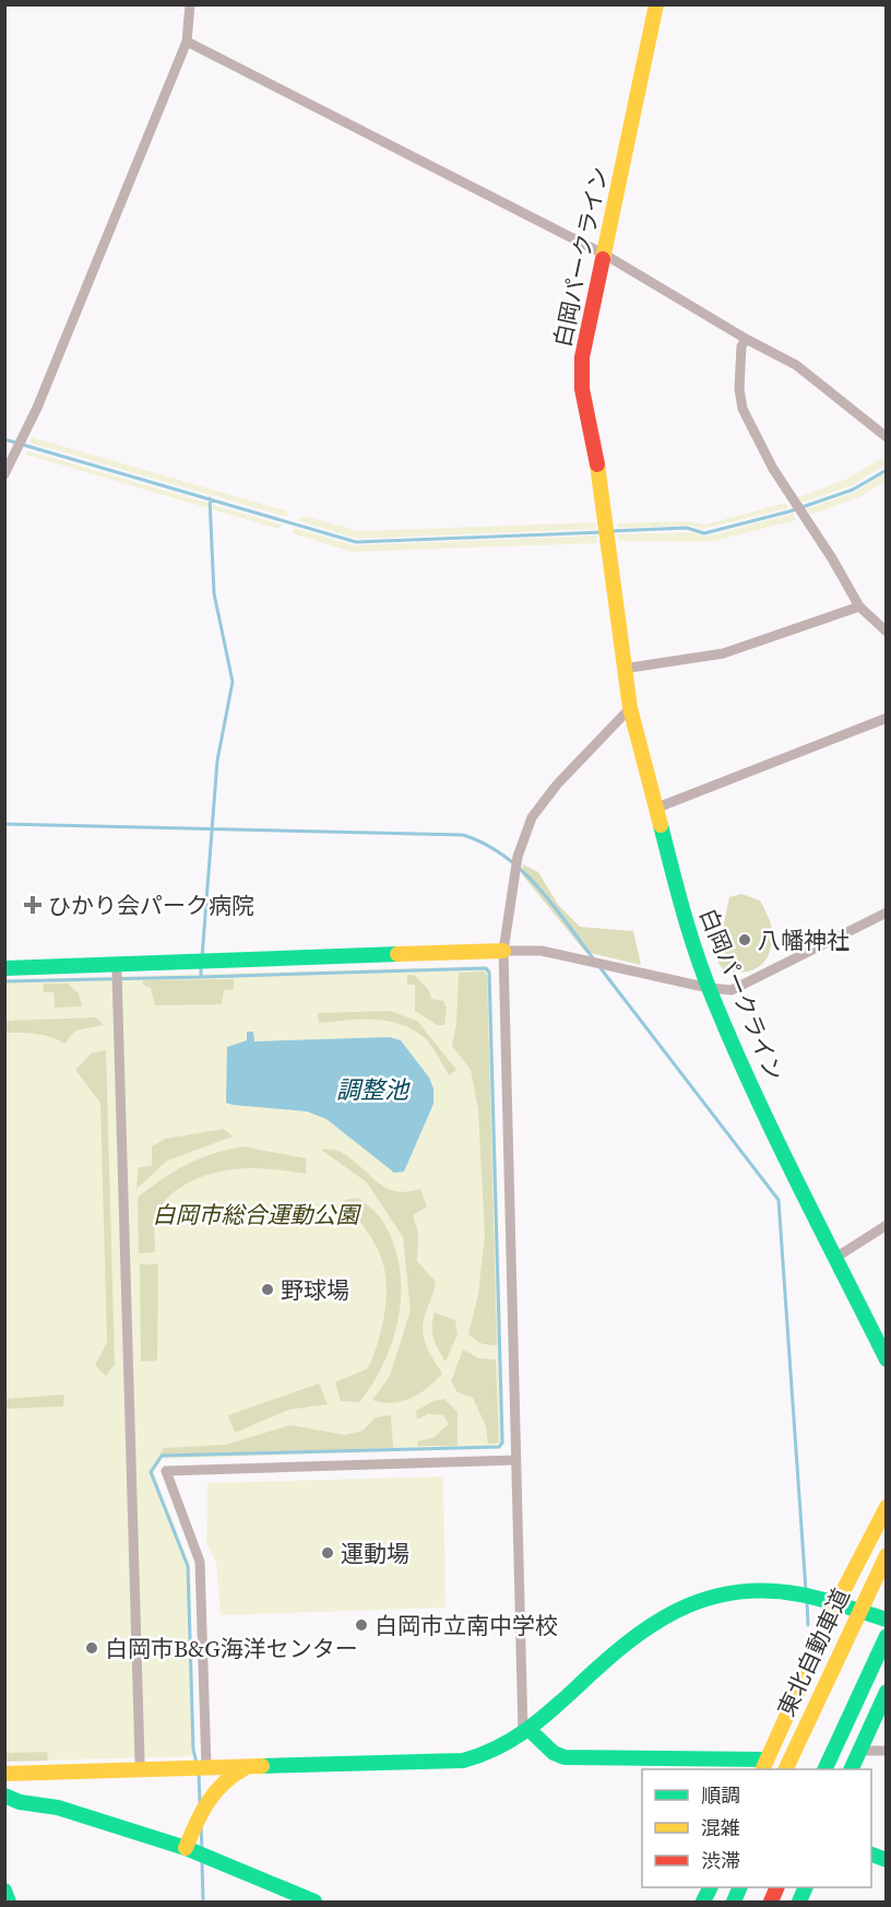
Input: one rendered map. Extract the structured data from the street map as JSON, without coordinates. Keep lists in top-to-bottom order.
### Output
{
  "streets": {
    "main road": ["白岡パークライン", "東北自動車道"]
  },
  "water": ["調整池"],
  "parks": ["白岡市総合運動公園"],
  "places": {
    "health": ["ひかり会パーク病院"],
    "other": [
      "八幡神社",
      "野球場",
      "運動場",
      "白岡市立南中学校",
      "白岡市B&G海洋センター"
    ]
  },
  "legend": ["順調", "混雑", "渋滞"]
}
